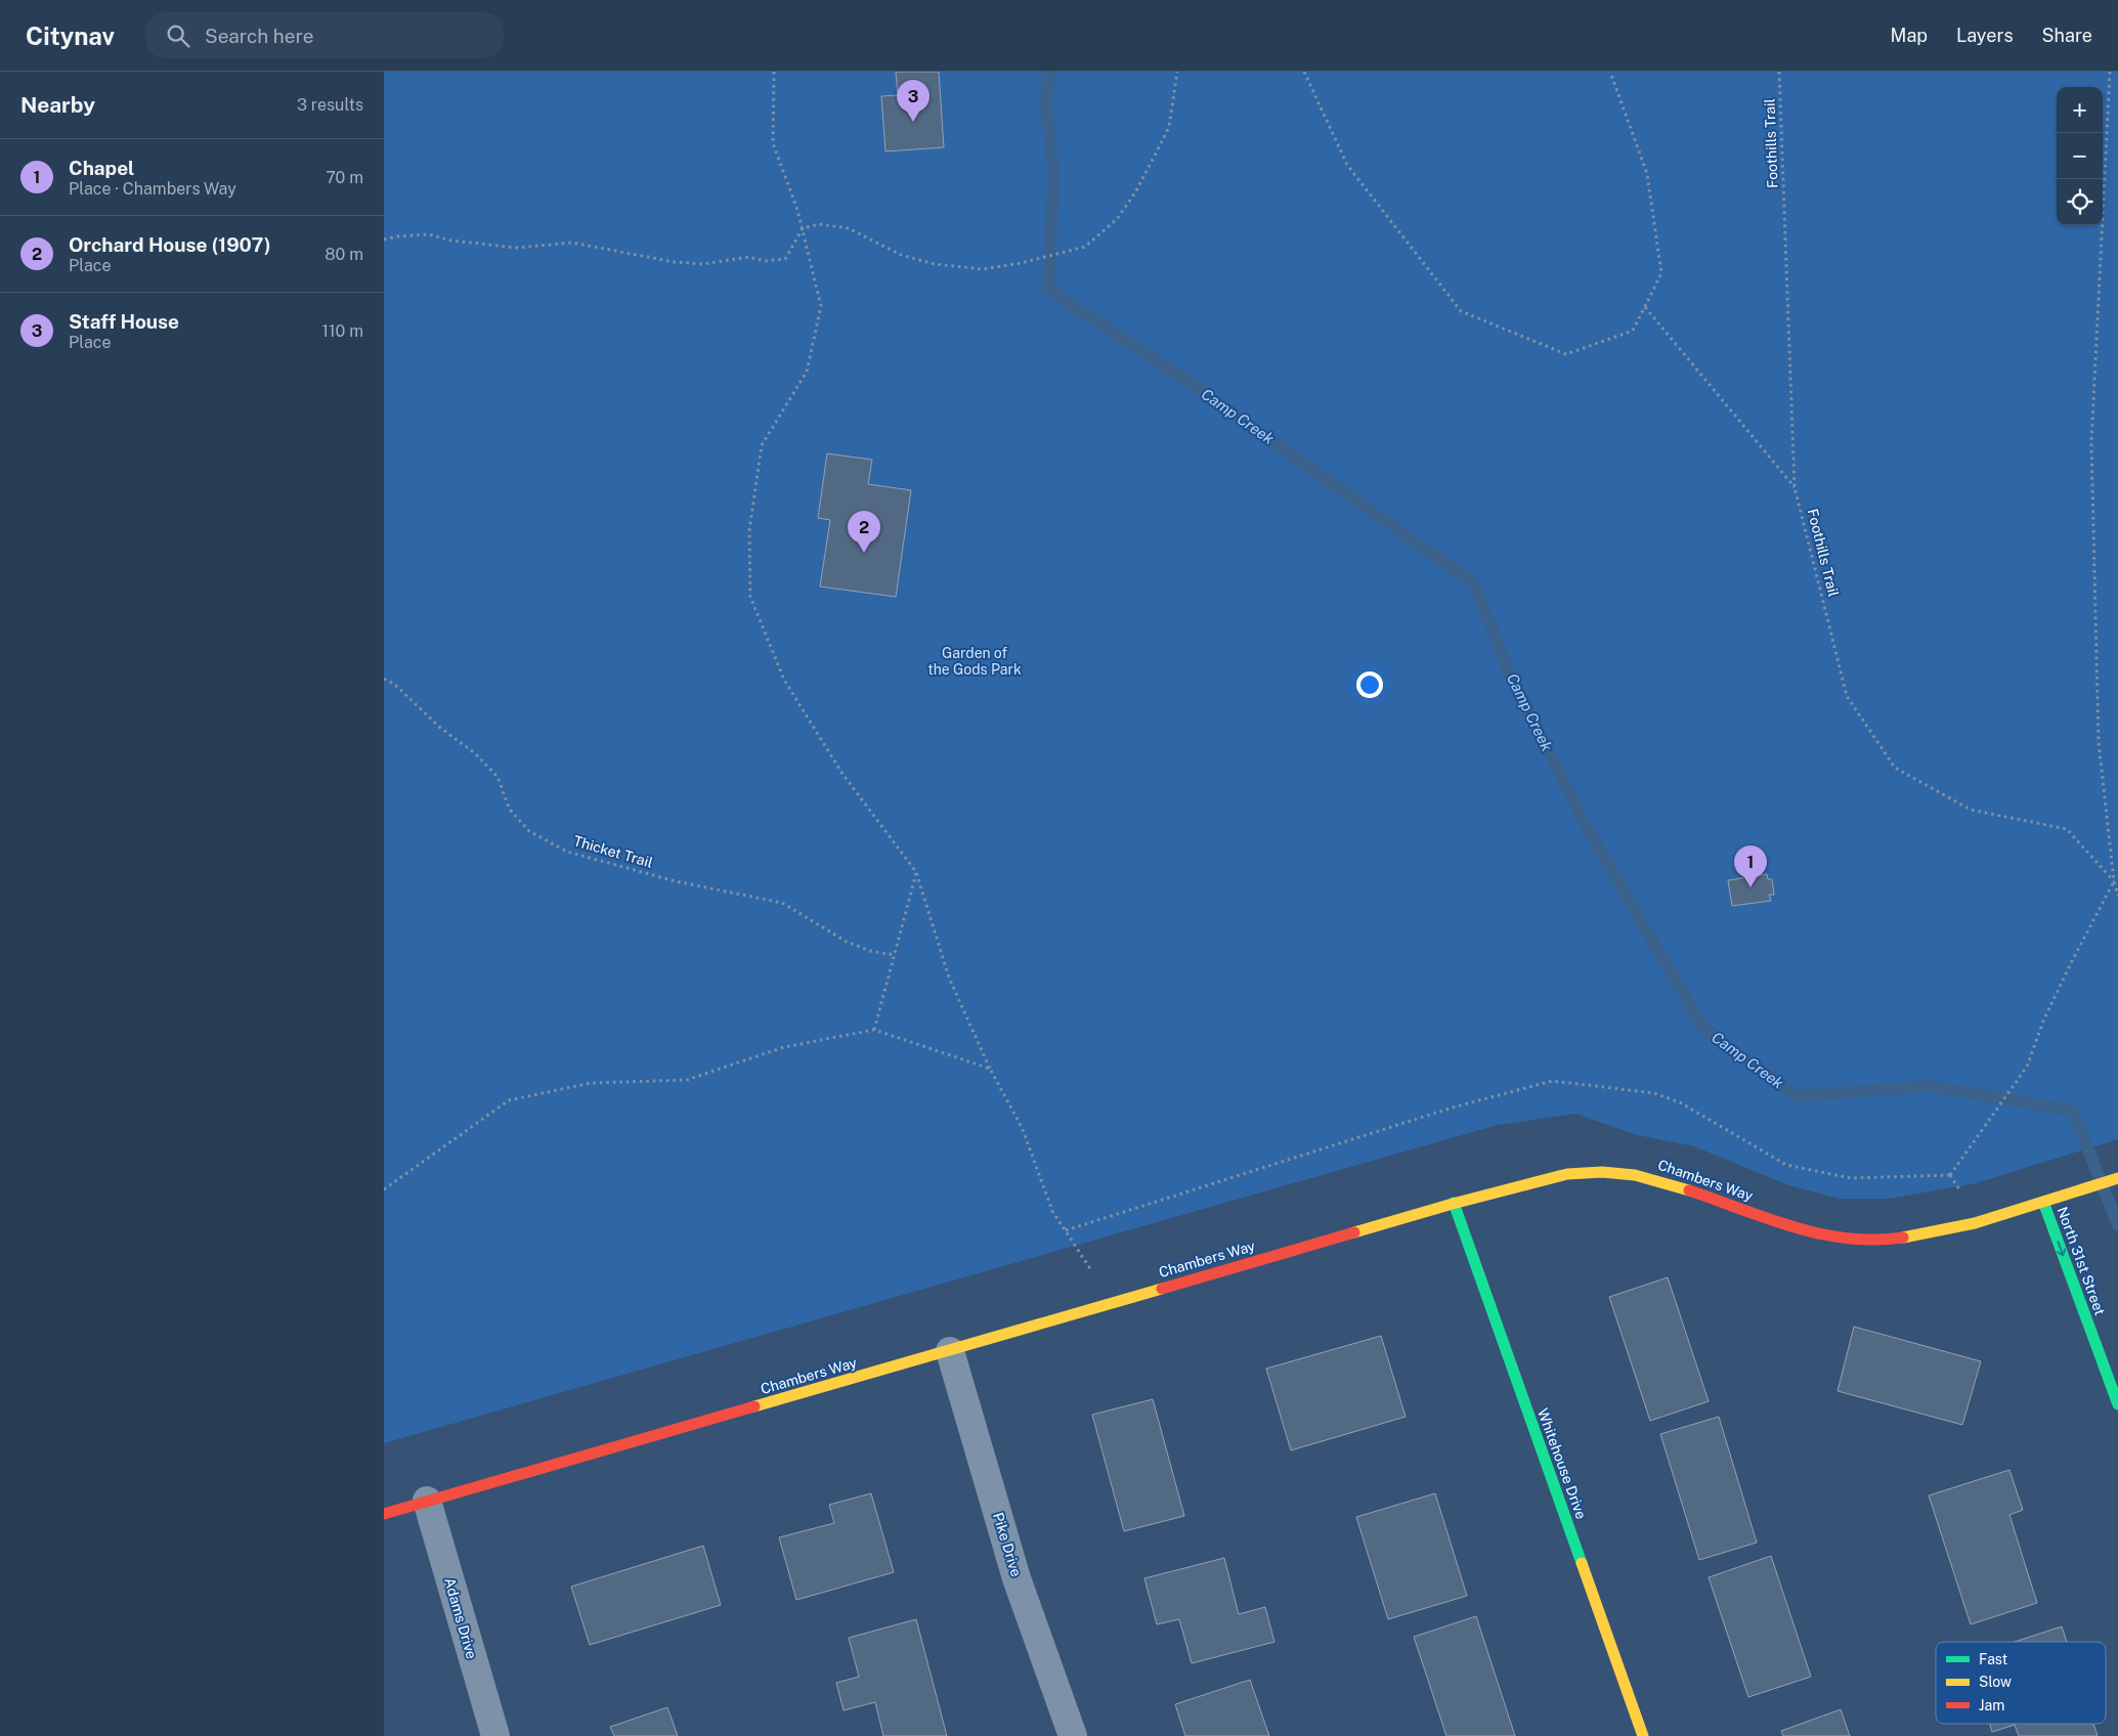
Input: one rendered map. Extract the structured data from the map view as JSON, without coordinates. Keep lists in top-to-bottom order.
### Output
{
  "streets": {
    "street": [
      "Chambers Way",
      "North 31st Street",
      "Whitehouse Drive",
      "Pike Drive",
      "Adams Drive"
    ],
    "path": ["Foothills Trail", "Thicket Trail"]
  },
  "crossings": [
    ["Chambers Way", "North 31st Street"],
    ["Chambers Way", "Whitehouse Drive"],
    ["Chambers Way", "Pike Drive"],
    ["Chambers Way", "Adams Drive"]
  ],
  "one_way": ["North 31st Street"],
  "water": ["Camp Creek"],
  "parks": ["Garden of the Gods Park"],
  "legend": ["Fast", "Slow", "Jam"],
  "page": {
    "header": "Citynav",
    "search": "Search here",
    "nav": ["Map", "Layers", "Share"],
    "heading": ["Nearby", "3 results"],
    "pins": ["3", "2", "1"],
    "map_buttons": ["+", "−"],
    "list": [
      {
        "mark": "1",
        "name": "Chapel",
        "note": "Place · Chambers Way",
        "value": "70 m"
      },
      {
        "mark": "2",
        "name": "Orchard House (1907)",
        "note": "Place",
        "value": "80 m"
      },
      {
        "mark": "3",
        "name": "Staff House",
        "note": "Place",
        "value": "110 m"
      }
    ]
  }
}
